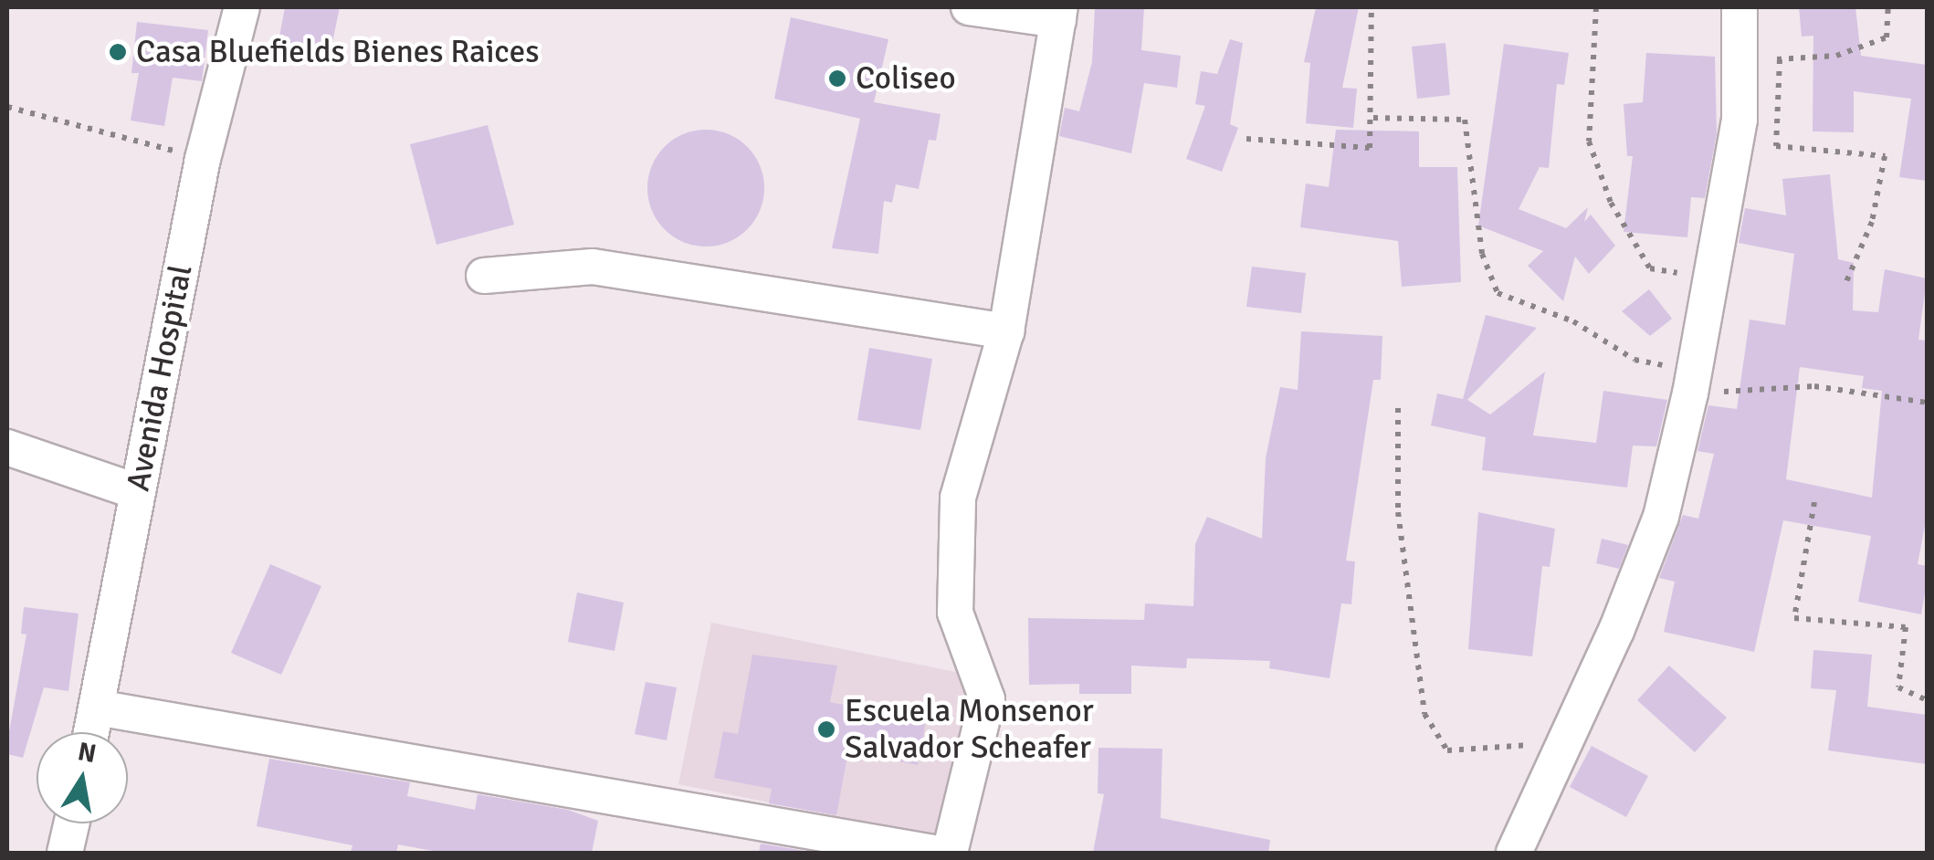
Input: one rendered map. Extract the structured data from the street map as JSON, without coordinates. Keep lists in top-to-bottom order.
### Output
{
  "streets": {
    "street": ["Avenida Hospital"]
  },
  "places": ["Casa Bluefields Bienes Raices", "Coliseo", "Escuela Monsenor Salvador Scheafer"],
  "north": "top"
}
